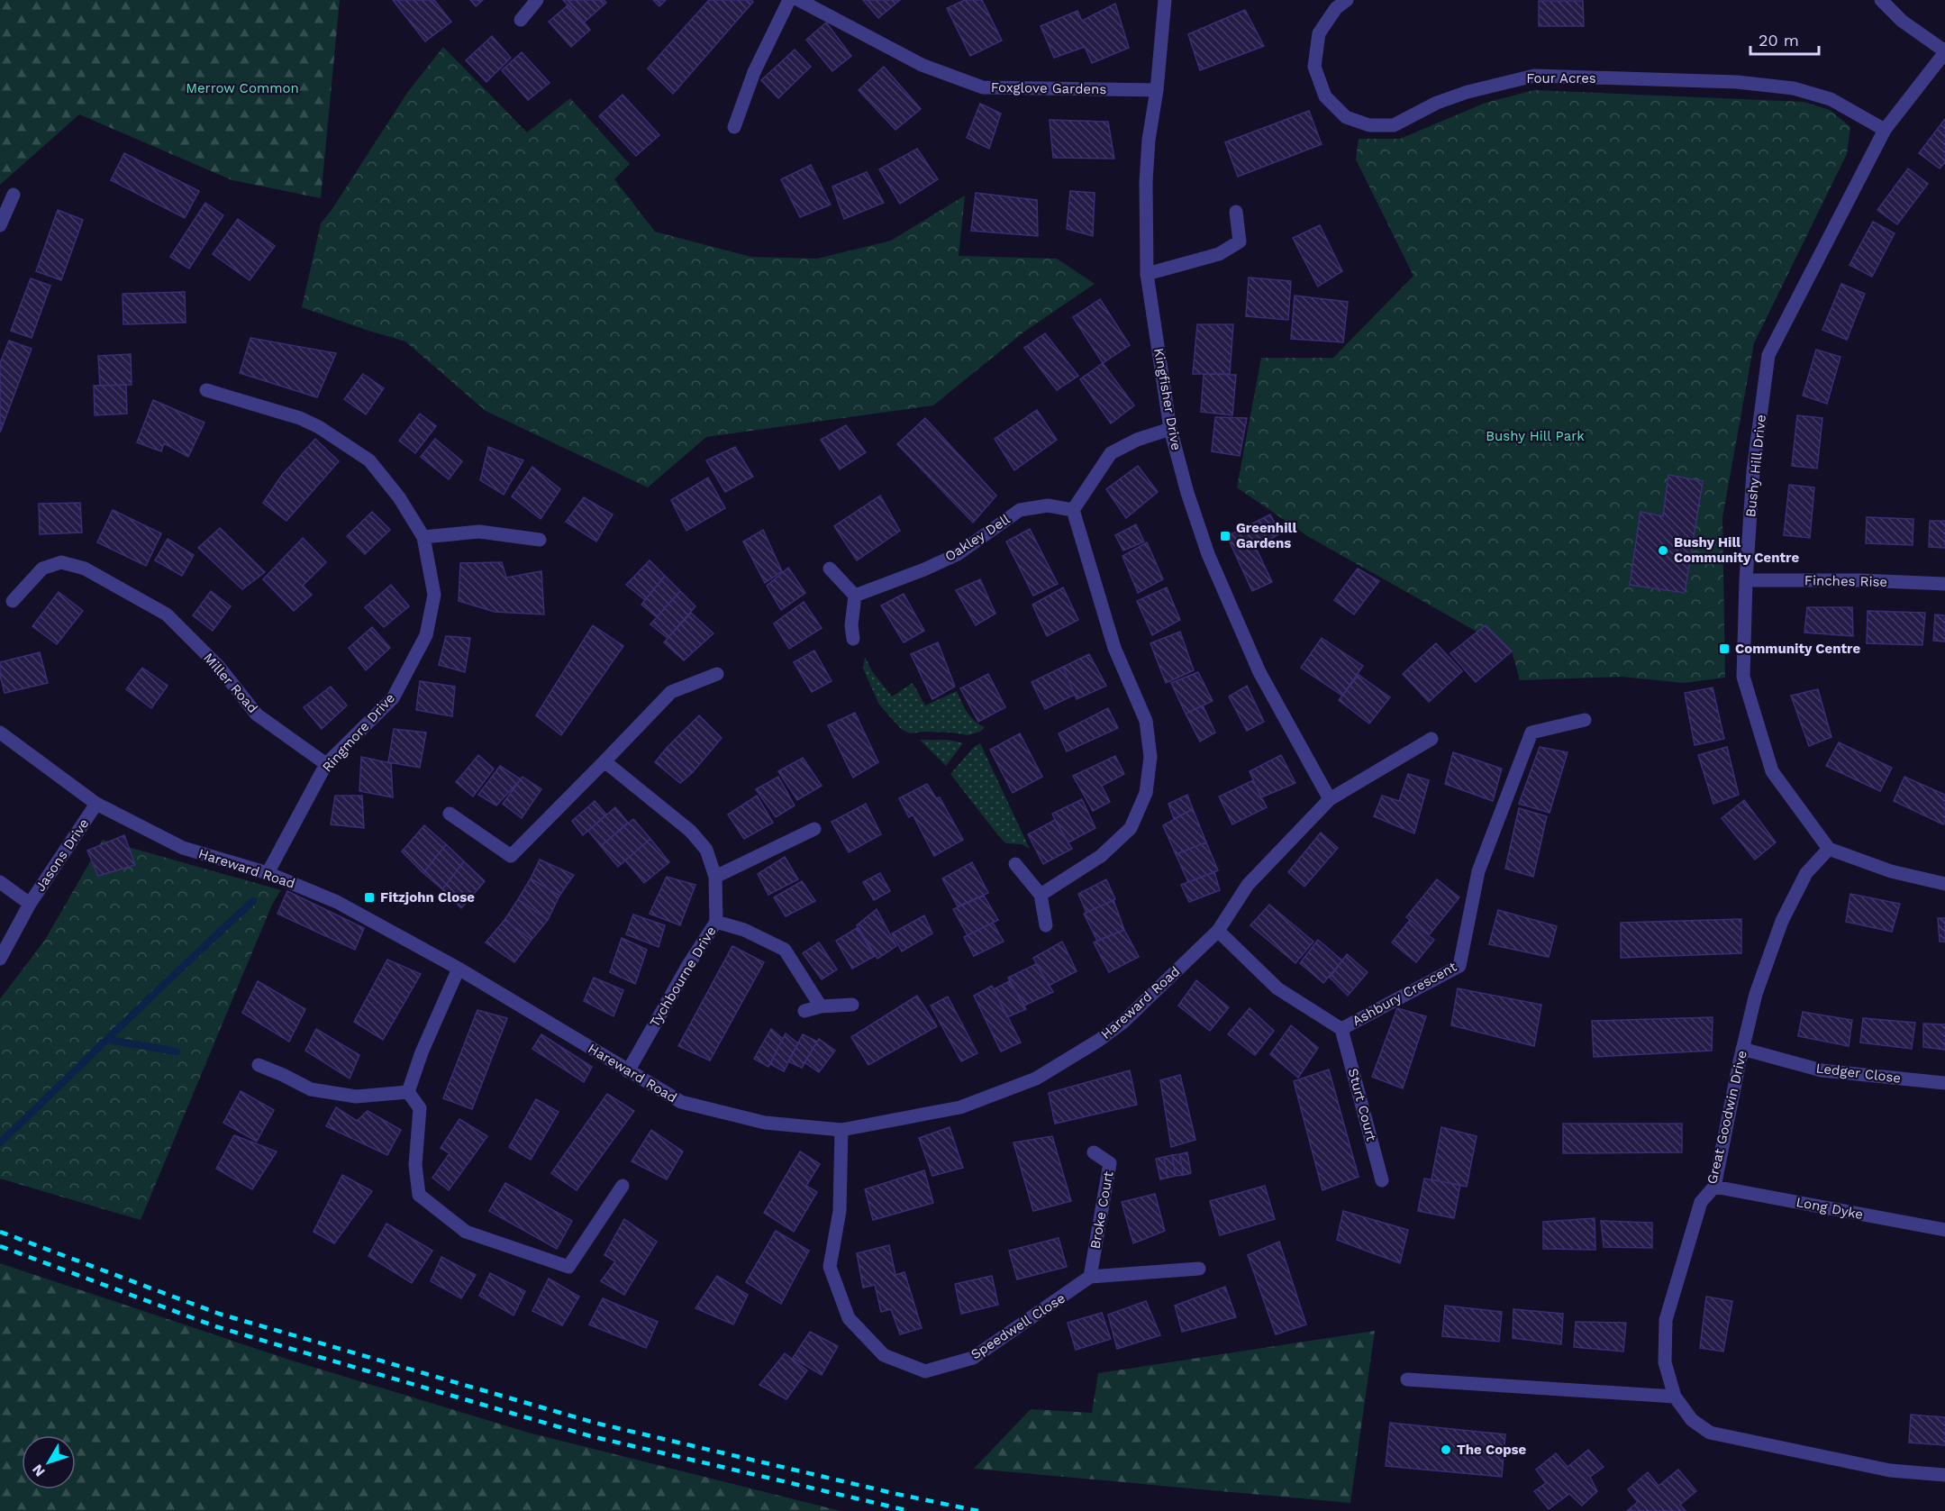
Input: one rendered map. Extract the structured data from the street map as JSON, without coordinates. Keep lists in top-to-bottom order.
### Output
{
  "streets": {
    "street": [
      "Four Acres",
      "Foxglove Gardens",
      "Kingfisher Drive",
      "Bushy Hill Drive",
      "Oakley Dell",
      "Finches Rise",
      "Miller Road",
      "Ringmore Drive",
      "Jasons Drive",
      "Hareward Road",
      "Tychbourne Drive",
      "Ashbury Crescent",
      "Ledger Close",
      "Sturt Court",
      "Great Goodwin Drive",
      "Long Dyke",
      "Broke Court",
      "Speedwell Close"
    ]
  },
  "crossings": [
    ["Four Acres", "Bushy Hill Drive"],
    ["Foxglove Gardens", "Kingfisher Drive"],
    ["Kingfisher Drive", "Hareward Road"],
    ["Bushy Hill Drive", "Finches Rise"],
    ["Bushy Hill Drive", "Great Goodwin Drive"],
    ["Miller Road", "Ringmore Drive"],
    ["Ringmore Drive", "Hareward Road"],
    ["Jasons Drive", "Hareward Road"],
    ["Hareward Road", "Tychbourne Drive"],
    ["Hareward Road", "Ashbury Crescent"],
    ["Hareward Road", "Speedwell Close"],
    ["Ashbury Crescent", "Sturt Court"],
    ["Ledger Close", "Great Goodwin Drive"],
    ["Great Goodwin Drive", "Long Dyke"],
    ["Broke Court", "Speedwell Close"]
  ],
  "parks": ["Merrow Common", "Bushy Hill Park"],
  "places": {
    "transit": ["Greenhill Gardens", "Community Centre", "Fitzjohn Close"],
    "other": ["Bushy Hill Community Centre", "The Copse"]
  },
  "scale_bar": "20 m",
  "north": "bottom left"
}
